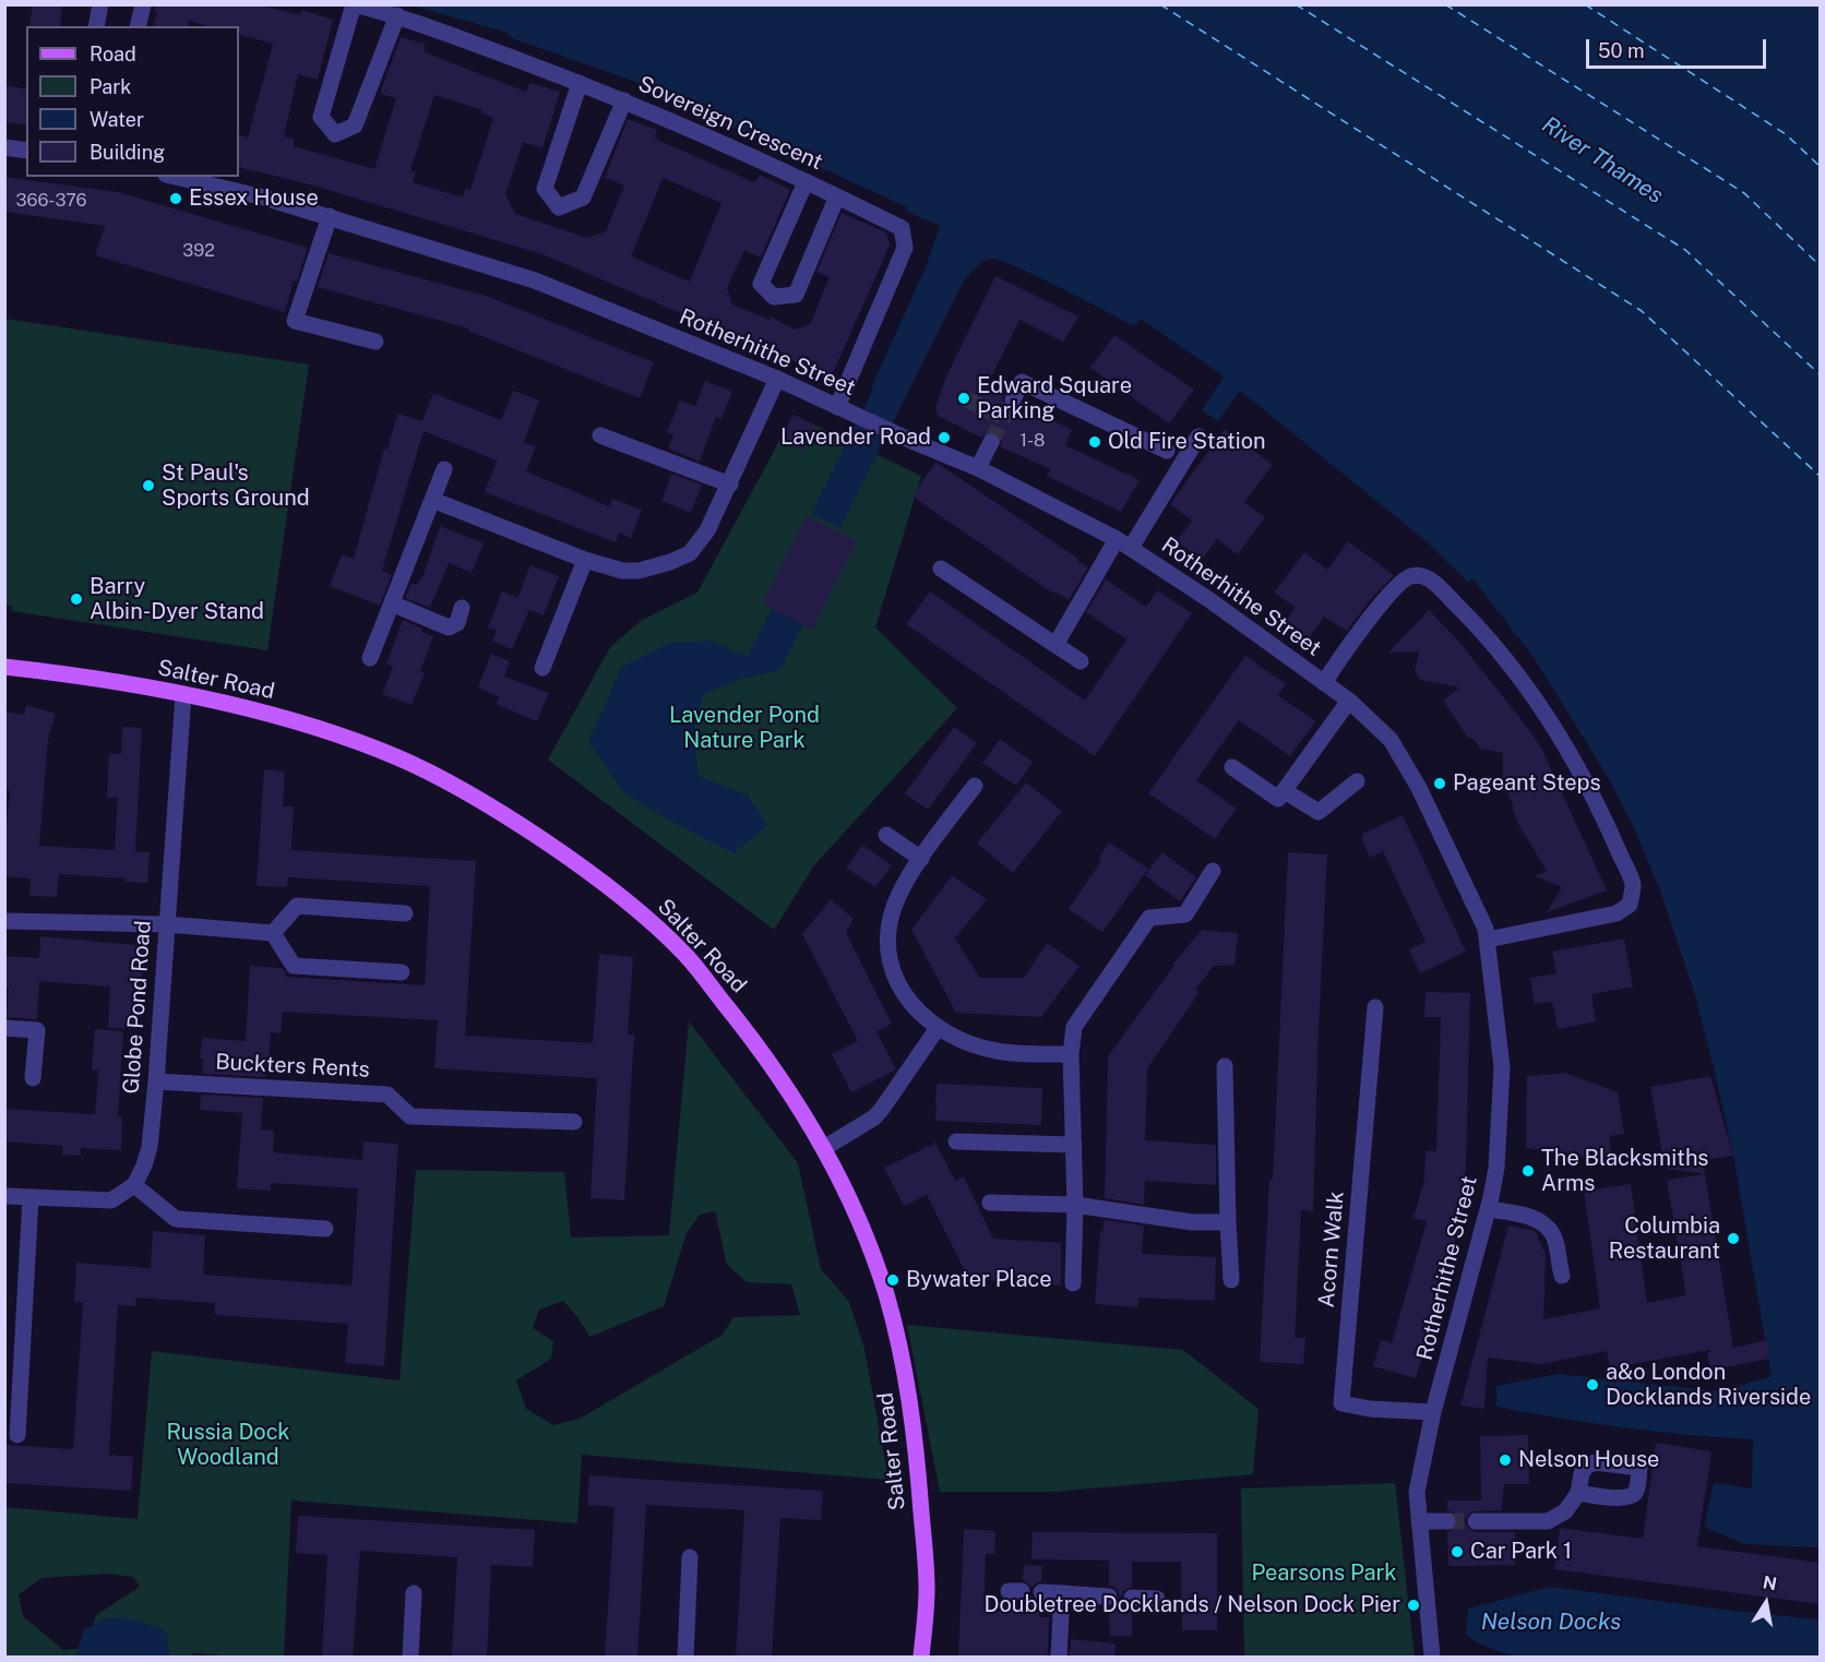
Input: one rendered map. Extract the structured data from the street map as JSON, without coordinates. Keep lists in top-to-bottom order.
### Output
{
  "streets": {
    "main road": ["Salter Road"],
    "street": [
      "Sovereign Crescent",
      "Rotherhithe Street",
      "Globe Pond Road",
      "Buckters Rents",
      "Acorn Walk"
    ]
  },
  "crossings": [
    ["Sovereign Crescent", "Rotherhithe Street"],
    ["Rotherhithe Street", "Acorn Walk"],
    ["Salter Road", "Globe Pond Road"],
    ["Globe Pond Road", "Buckters Rents"]
  ],
  "water": ["River Thames", "Nelson Docks"],
  "parks": ["Lavender Pond Nature Park", "Russia Dock Woodland", "Pearsons Park"],
  "places": [
    "Essex House",
    "Edward Square Parking",
    "Lavender Road",
    "Old Fire Station",
    "St Paul's Sports Ground",
    "Barry Albin-Dyer Stand",
    "Pageant Steps",
    "The Blacksmiths Arms",
    "Columbia Restaurant",
    "Bywater Place",
    "a&o London Docklands Riverside",
    "Nelson House",
    "Car Park 1",
    "Doubletree Docklands / Nelson Dock Pier"
  ],
  "house_numbers": ["366-376", "392", "1-8"],
  "legend": [
    "Road",
    "Park",
    "Water",
    "Building"
  ],
  "scale_bar": "50 m",
  "north": "top"
}
